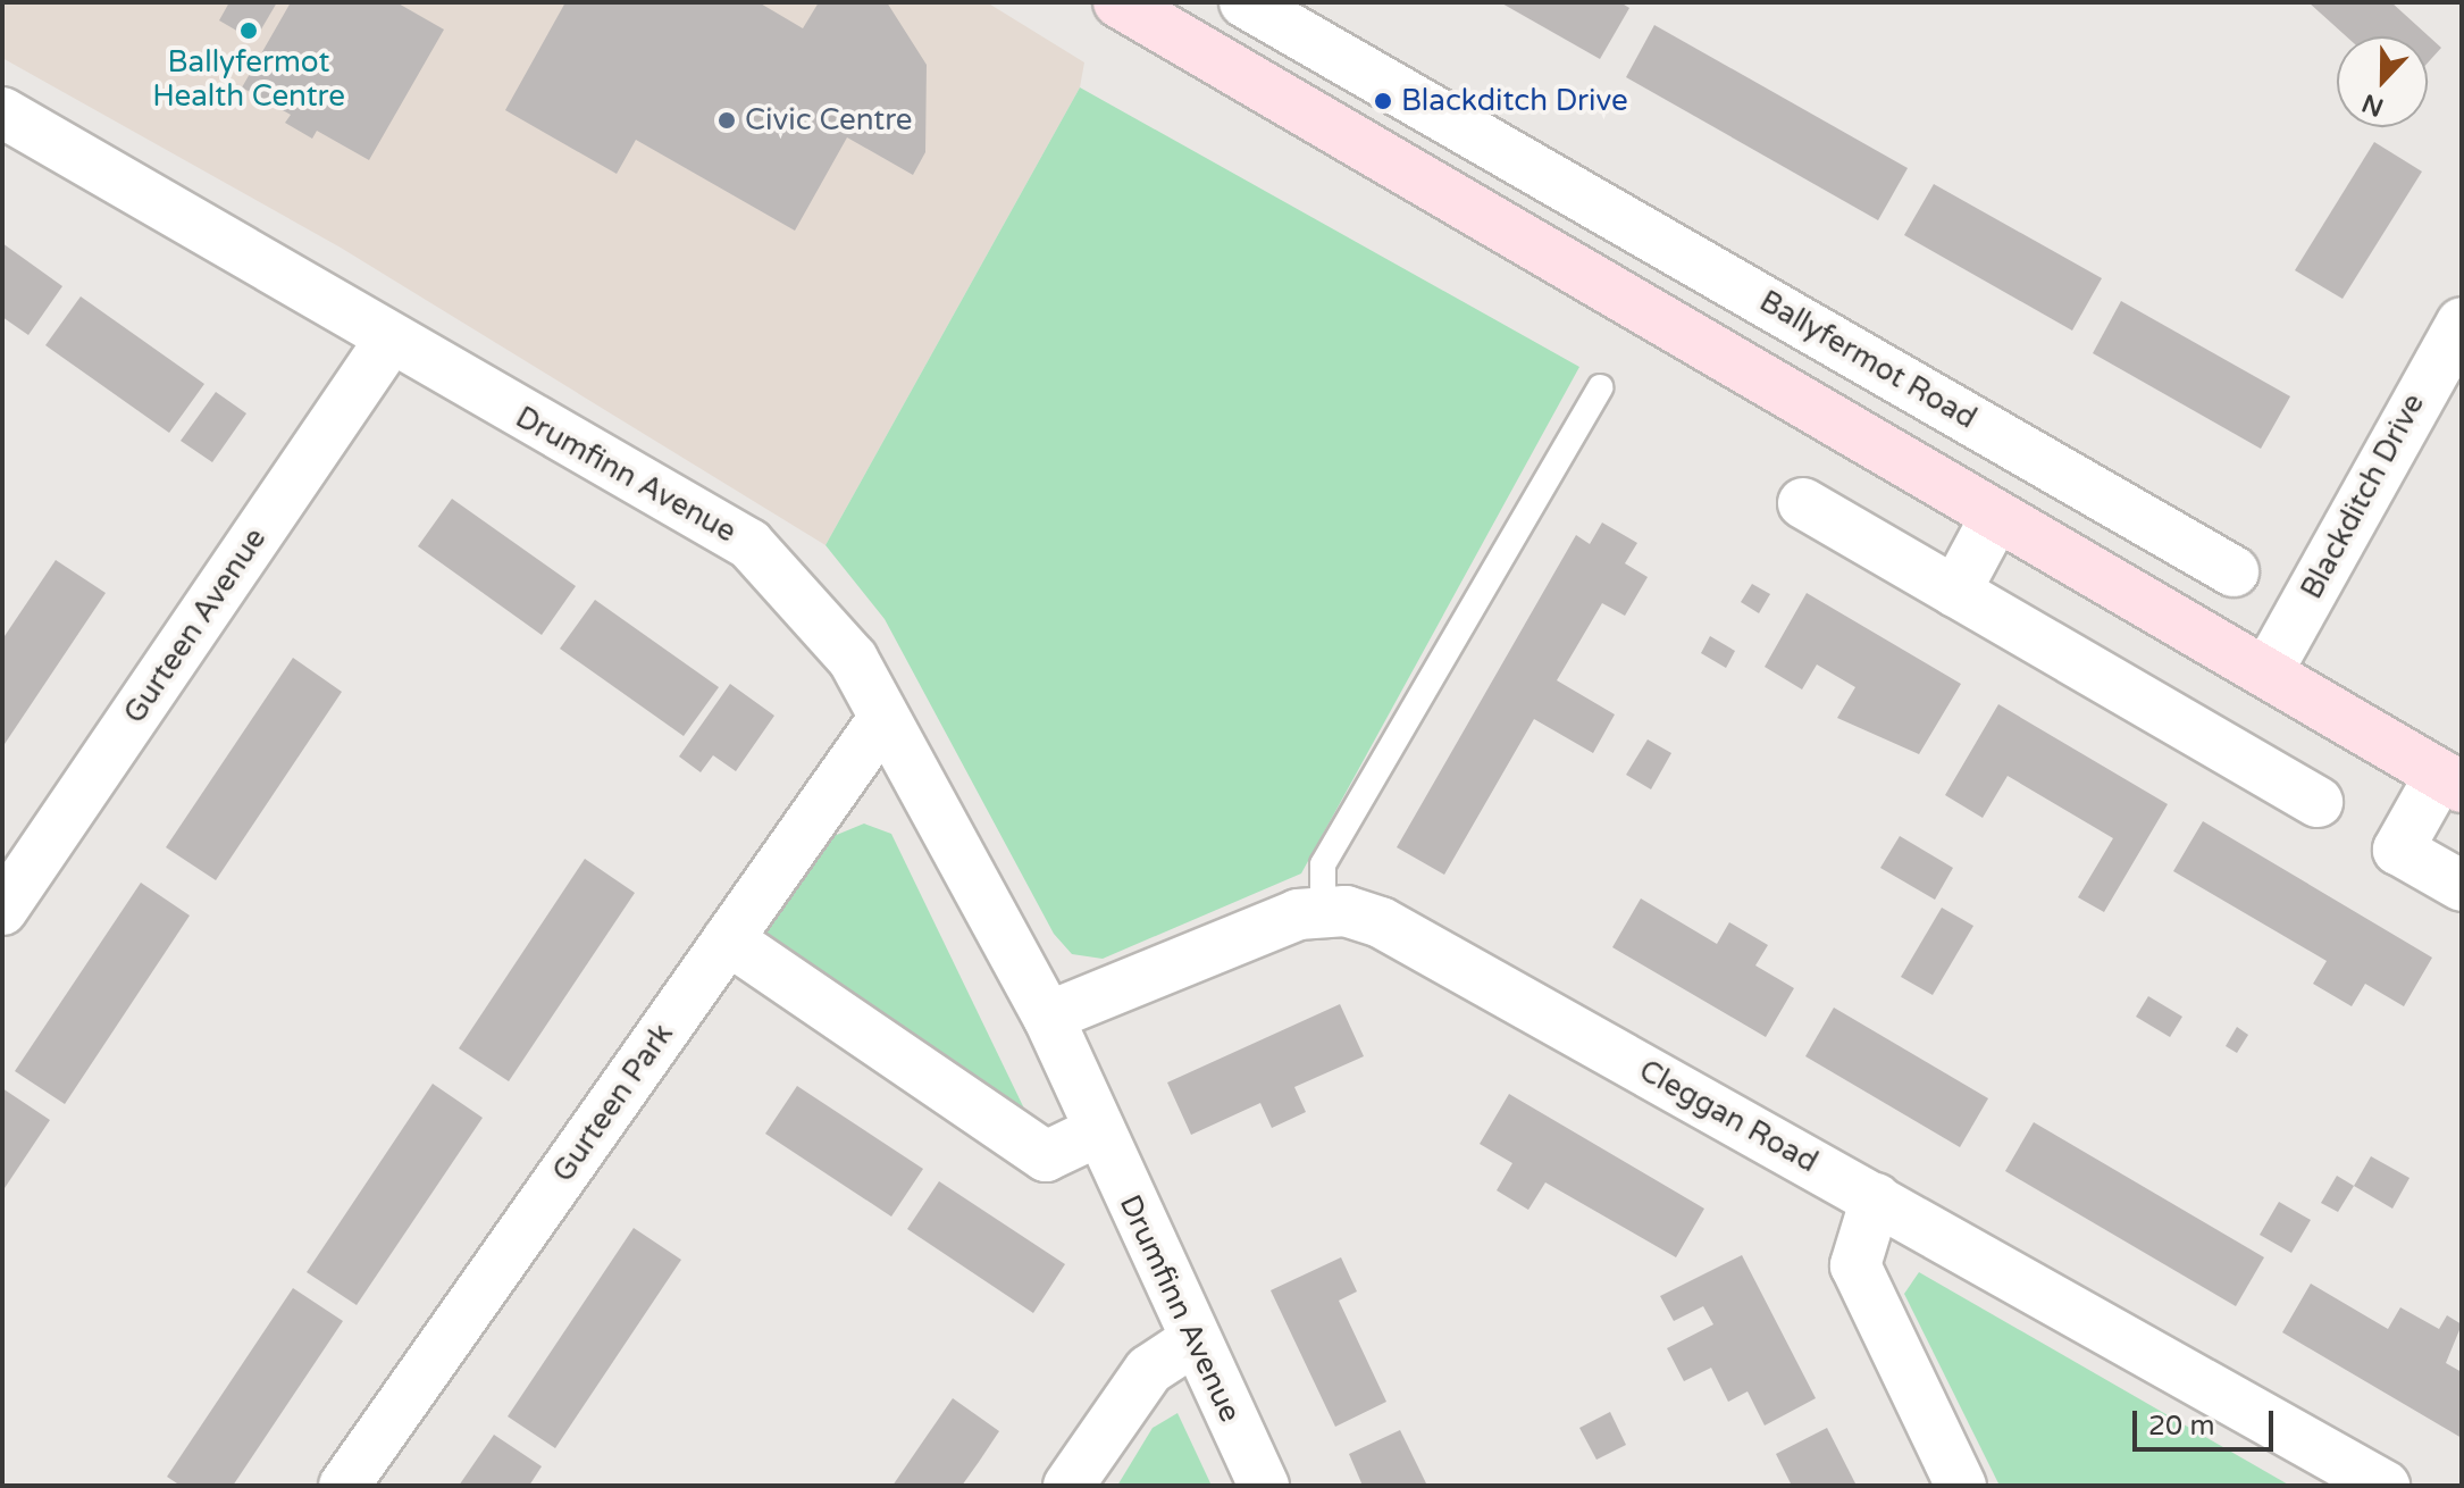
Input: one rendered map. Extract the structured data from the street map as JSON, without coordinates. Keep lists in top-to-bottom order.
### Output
{
  "streets": {
    "street": [
      "Ballyfermot Road",
      "Drumfinn Avenue",
      "Blackditch Drive",
      "Gurteen Avenue",
      "Gurteen Park",
      "Cleggan Road"
    ]
  },
  "crossings": [
    ["Drumfinn Avenue", "Gurteen Avenue"],
    ["Drumfinn Avenue", "Gurteen Park"],
    ["Drumfinn Avenue", "Cleggan Road"]
  ],
  "places": ["Ballyfermot Health Centre", "Blackditch Drive", "Civic Centre"],
  "scale_bar": "20 m",
  "north": "bottom"
}
